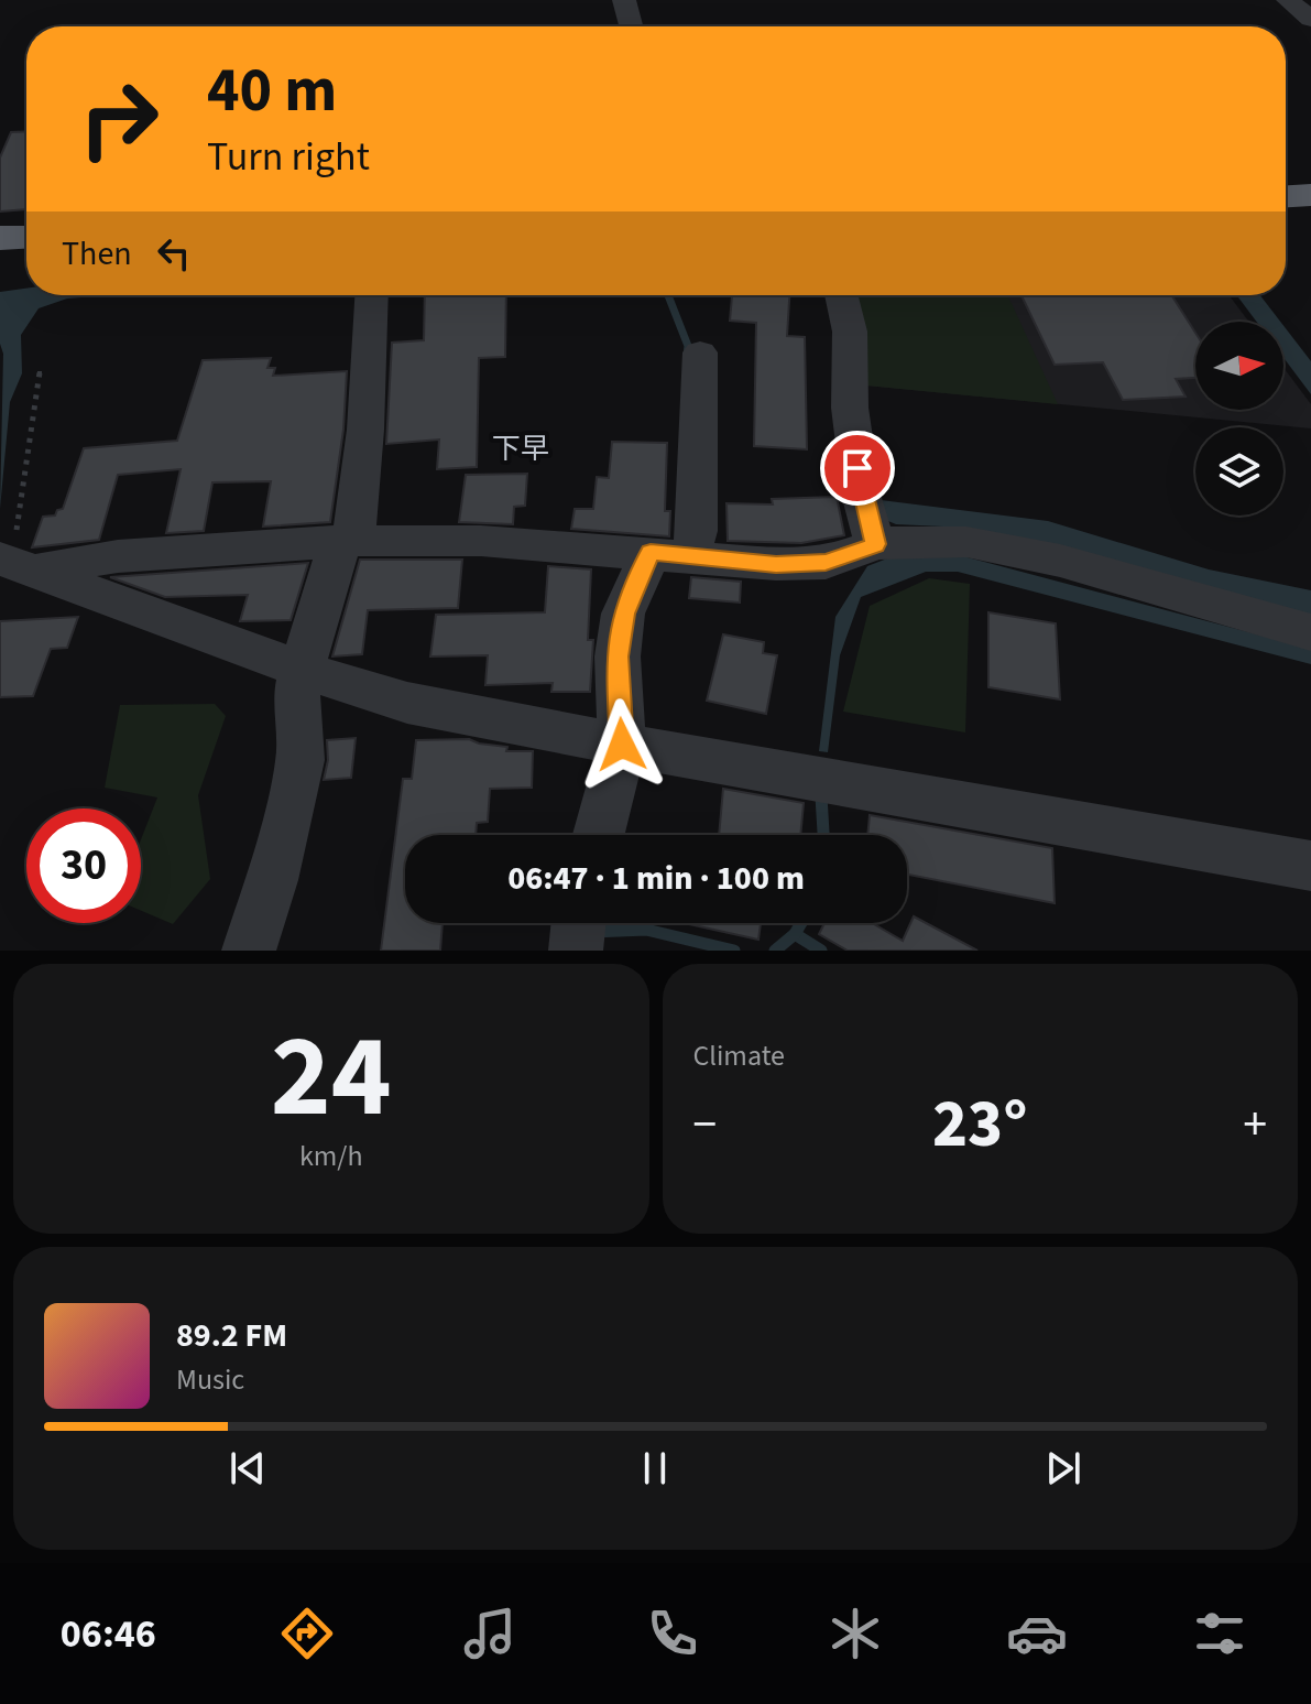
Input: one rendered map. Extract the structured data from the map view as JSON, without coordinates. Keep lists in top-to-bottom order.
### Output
{
  "districts": ["下早"],
  "north": "right",
  "page": {
    "turn": ["40 m", "Turn right"],
    "then": "Then",
    "limit": "30",
    "trip": "06:47 · 1 min · 100 m",
    "tile": [
      ["24", "km/h"],
      "Climate"
    ],
    "heat": ["−", "23°", "+"],
    "song": ["89.2 FM", "Music"],
    "tabs": "06:46"
  }
}
